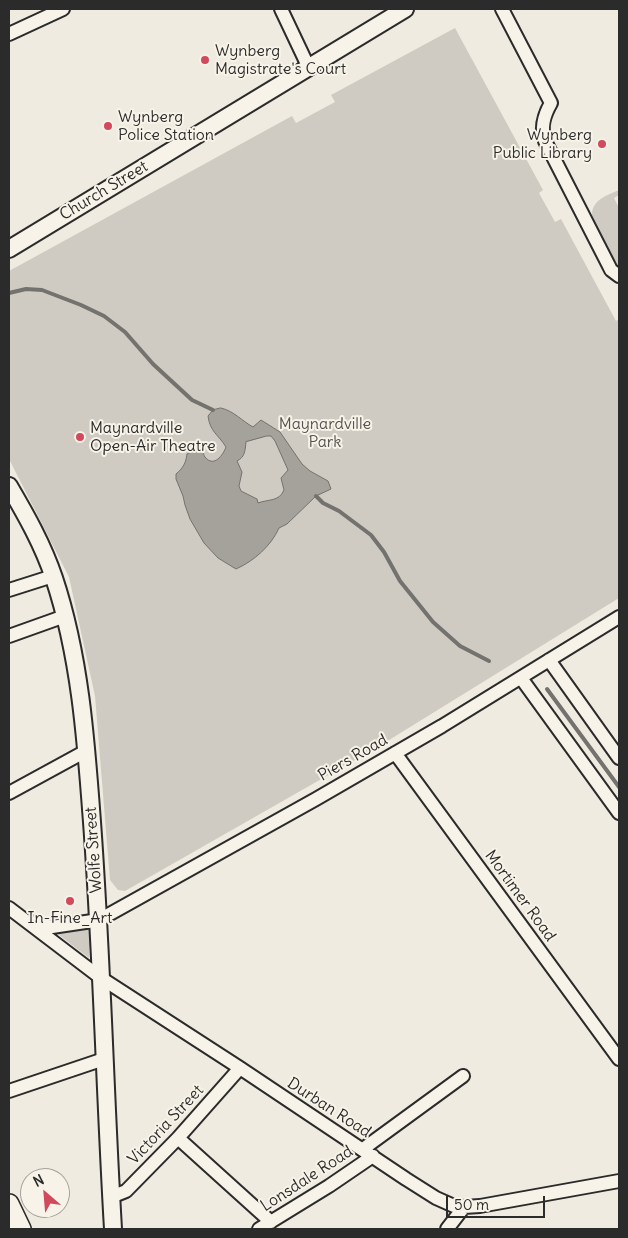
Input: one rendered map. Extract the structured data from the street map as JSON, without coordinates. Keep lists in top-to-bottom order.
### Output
{
  "streets": {
    "street": [
      "Church Street",
      "Piers Road",
      "Wolfe Street",
      "Mortimer Road",
      "Durban Road",
      "Victoria Street",
      "Lonsdale Road"
    ]
  },
  "crossings": [
    ["Piers Road", "Wolfe Street"],
    ["Piers Road", "Mortimer Road"],
    ["Piers Road", "Durban Road"],
    ["Wolfe Street", "Durban Road"],
    ["Wolfe Street", "Victoria Street"],
    ["Durban Road", "Victoria Street"],
    ["Durban Road", "Lonsdale Road"]
  ],
  "parks": ["Maynardville Park"],
  "places": [
    "Wynberg Magistrate's Court",
    "Wynberg Police Station",
    "Wynberg Public Library",
    "Maynardville Open-Air Theatre",
    "In-Fine_Art"
  ],
  "scale_bar": "50 m",
  "north": "top left"
}
